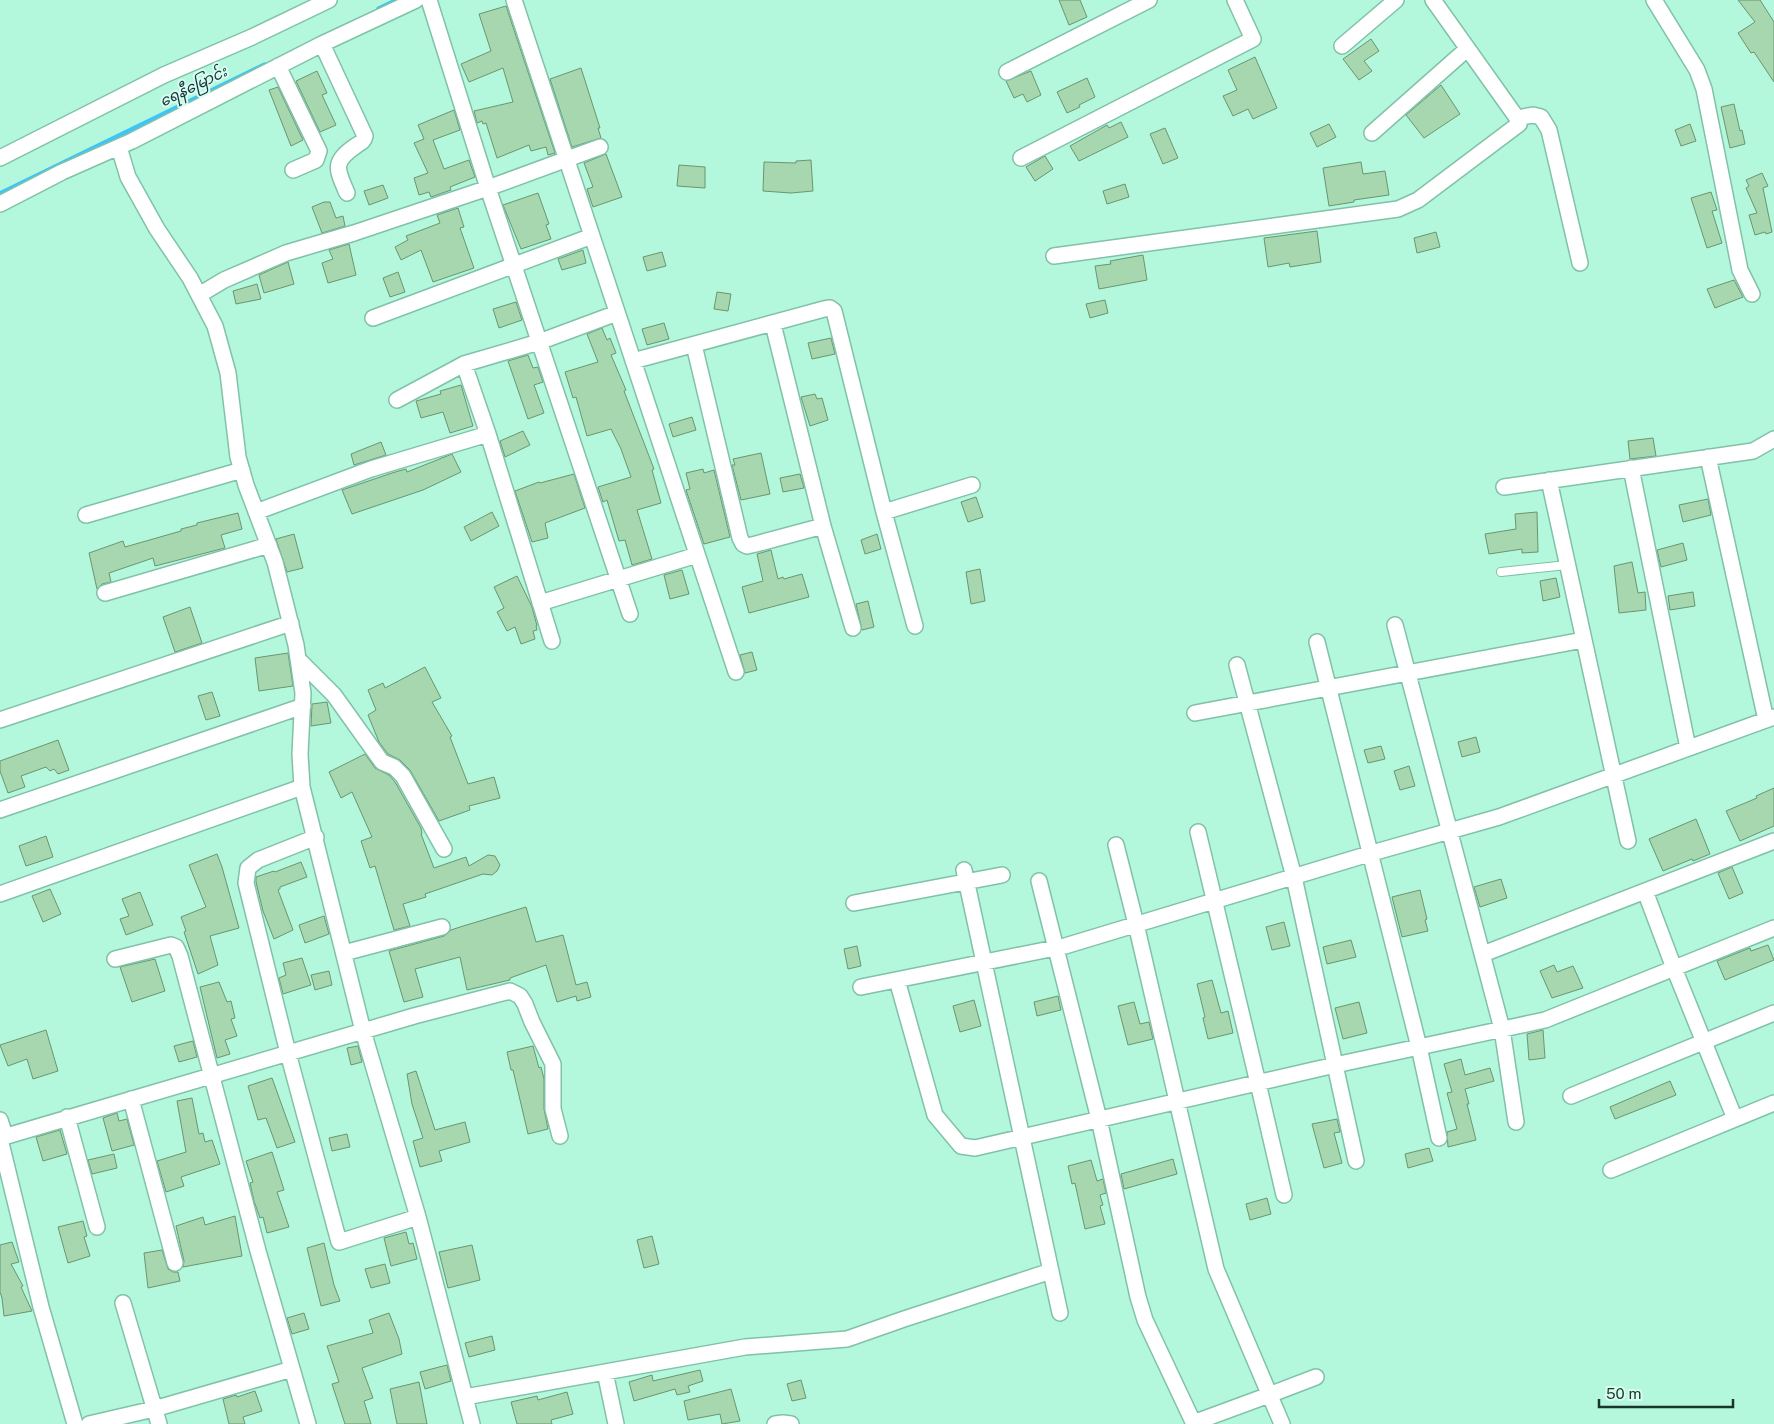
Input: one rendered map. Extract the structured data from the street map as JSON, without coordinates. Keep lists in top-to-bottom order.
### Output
{
  "water": ["ရေနီမြောင်း"],
  "scale_bar": "50 m"
}
